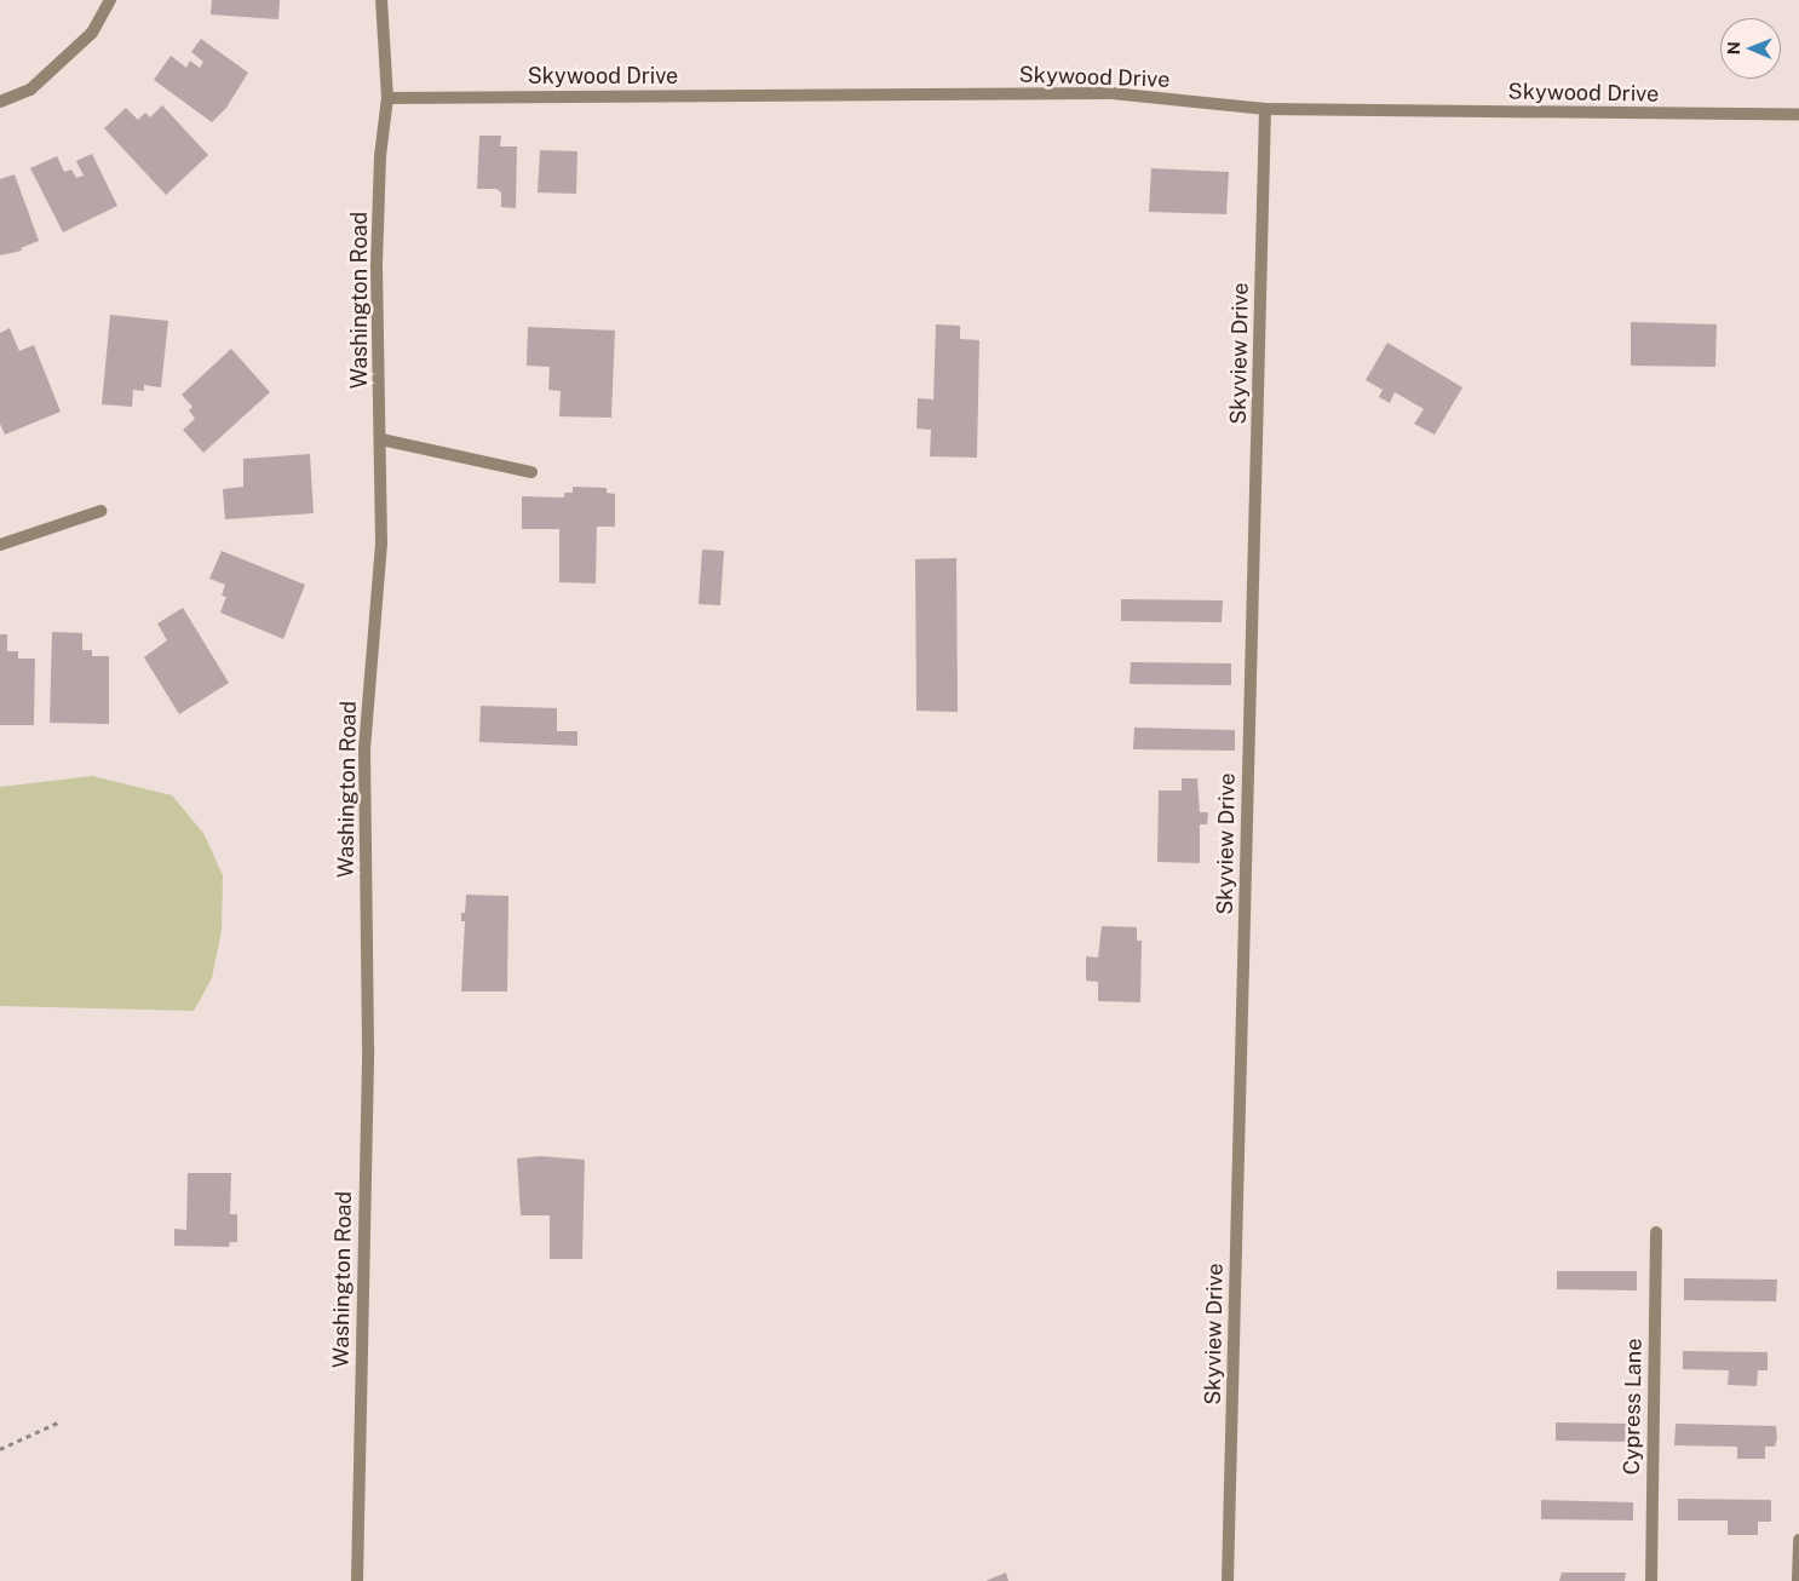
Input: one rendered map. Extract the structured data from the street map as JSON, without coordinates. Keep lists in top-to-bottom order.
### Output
{
  "streets": {
    "street": [
      "Skywood Drive",
      "Washington Road",
      "Skyview Drive",
      "Cypress Lane"
    ]
  },
  "crossings": [
    ["Skywood Drive", "Washington Road"],
    ["Skywood Drive", "Skyview Drive"]
  ],
  "north": "left"
}
